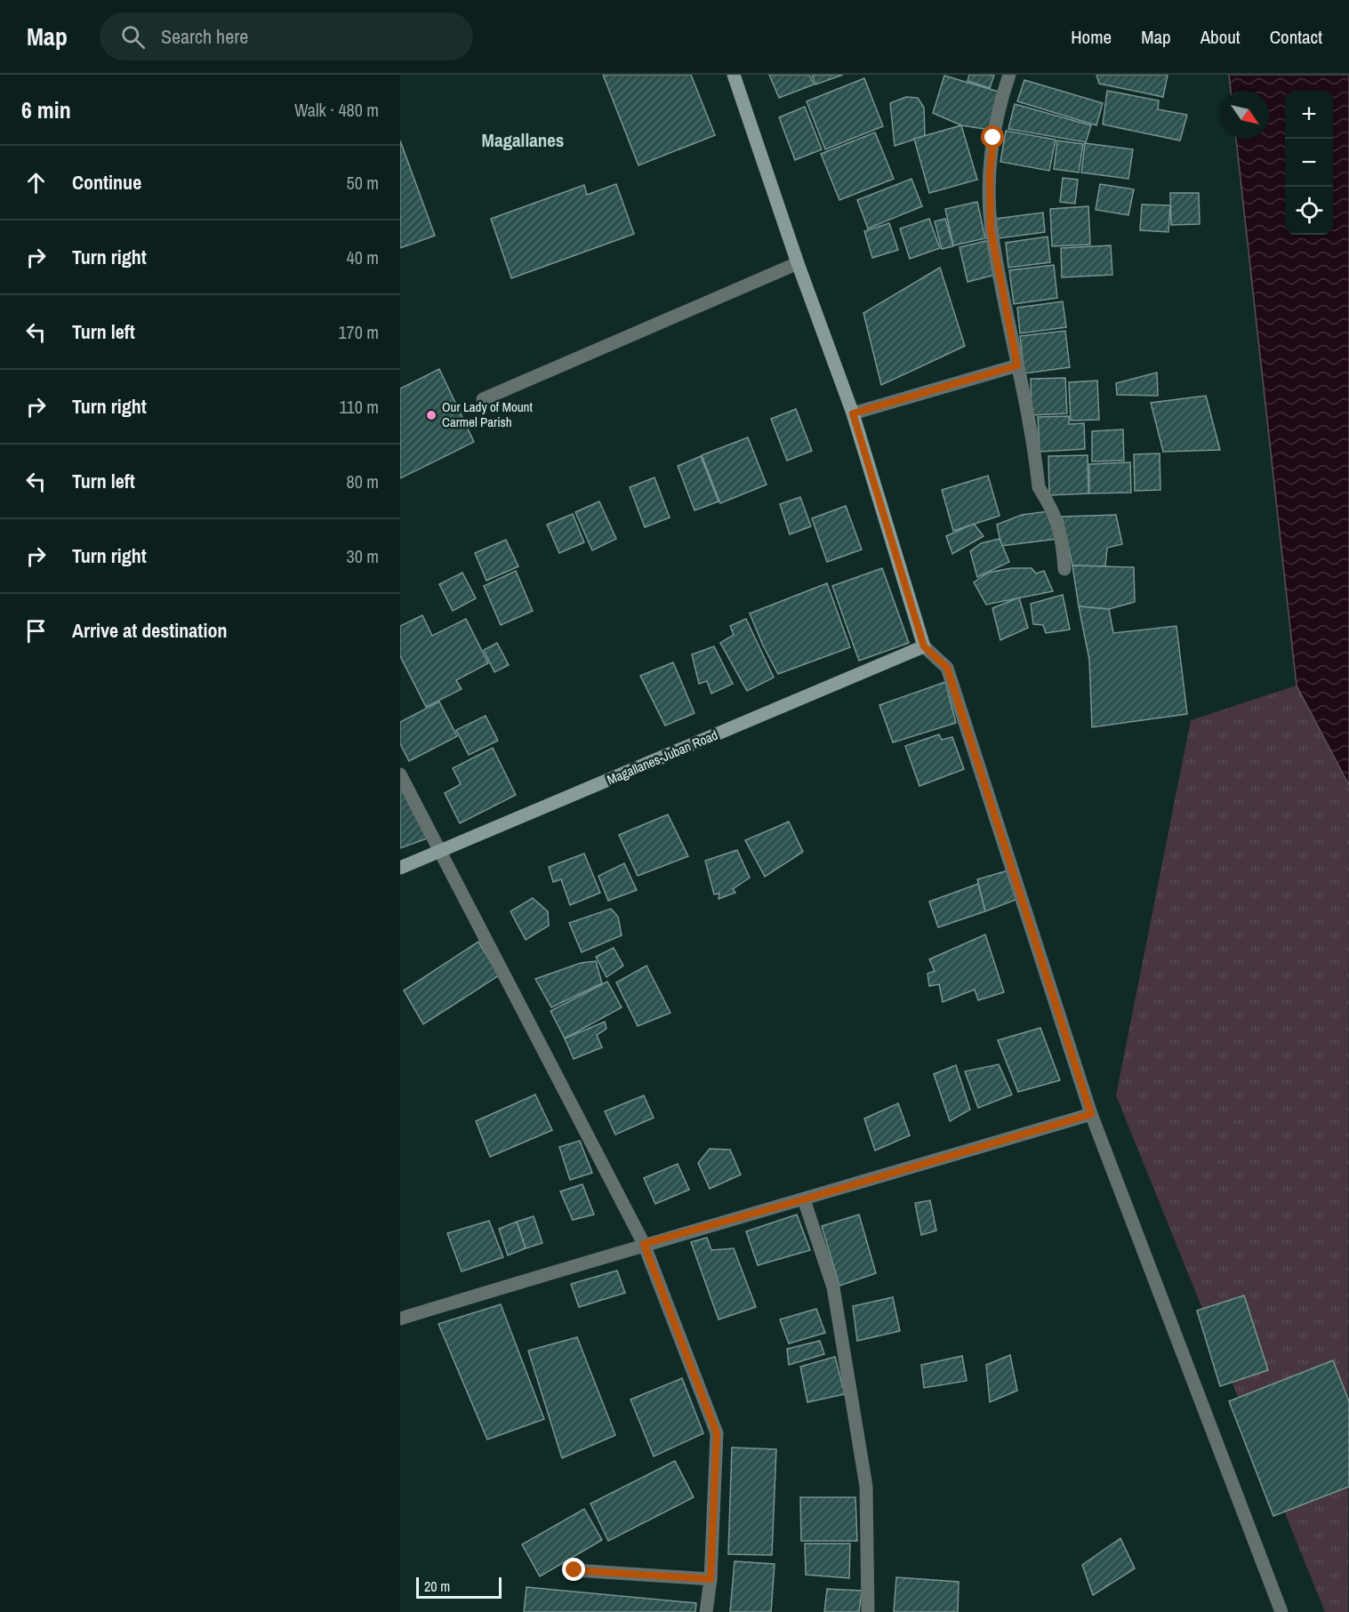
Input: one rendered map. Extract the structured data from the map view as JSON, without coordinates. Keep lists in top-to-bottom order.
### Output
{
  "streets": {
    "main road": ["Magallanes-Juban Road"]
  },
  "districts": ["Magallanes"],
  "places": ["Our Lady of Mount Carmel Parish"],
  "scale_bar": "20 m",
  "north": "bottom right",
  "page": {
    "header": "Map",
    "search": "Search here",
    "nav": [
      "Home",
      "Map",
      "About",
      "Contact"
    ],
    "heading": ["6 min", "Walk · 480 m"],
    "map_buttons": ["+", "−"],
    "list": [
      ["Continue", "50 m"],
      ["Turn right", "40 m"],
      ["Turn left", "170 m"],
      ["Turn right", "110 m"],
      ["Turn left", "80 m"],
      ["Turn right", "30 m"],
      "Arrive at destination"
    ],
    "scale": "20 m"
  }
}
